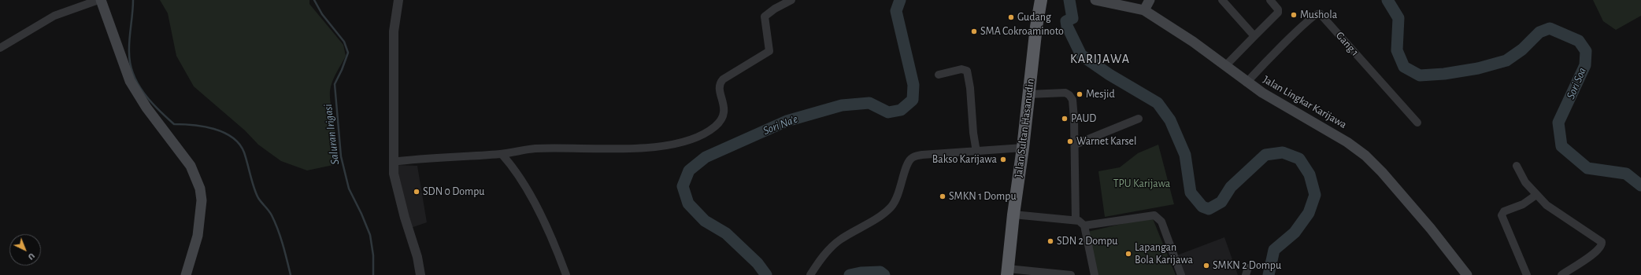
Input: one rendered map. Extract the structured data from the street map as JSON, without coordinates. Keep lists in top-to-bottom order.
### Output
{
  "streets": {
    "highway": ["Jalan Sultan Hasanudin"],
    "main road": ["Jalan Lingkar Karijawa"],
    "street": ["Gang 1"]
  },
  "crossings": [
    ["Gang 1", "Jalan Lingkar Karijawa"]
  ],
  "districts": ["KARIJAWA"],
  "water": ["Sori Soa", "Sori Na'e", "Saluran Irigasi"],
  "parks": ["TPU Karijawa"],
  "places": [
    "Mushola",
    "Gudang",
    "SMA Cokroaminoto",
    "Mesjid",
    "PAUD",
    "Warnet Karsel",
    "Bakso Karijawa",
    "SDN 0 Dompu",
    "SMKN 1 Dompu",
    "SDN 2 Dompu",
    "Lapangan Bola Karijawa",
    "SMKN 2 Dompu"
  ],
  "north": "bottom right"
}
